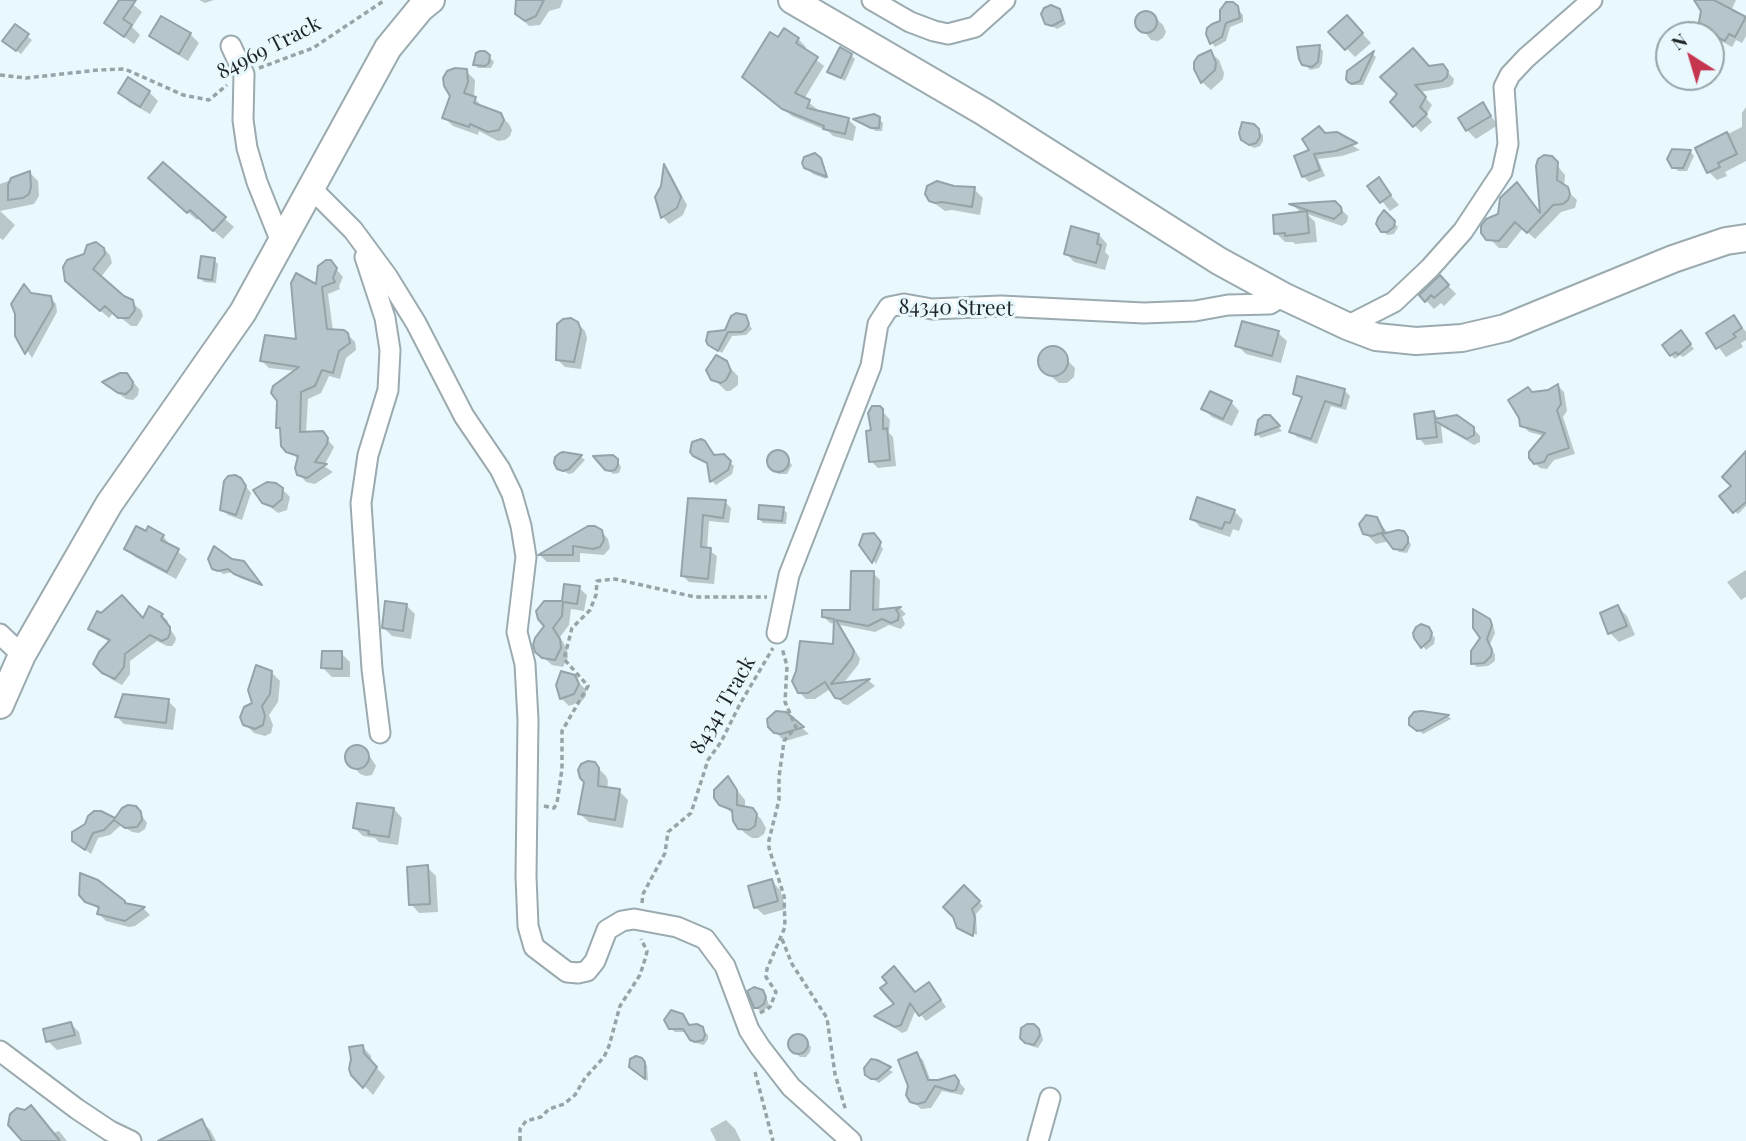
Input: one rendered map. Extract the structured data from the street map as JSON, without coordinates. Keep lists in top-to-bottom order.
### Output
{
  "streets": {
    "street": ["84340 Street"],
    "path": ["84969 Track", "84341 Track"]
  },
  "crossings": [
    ["84340 Street", "84341 Track"]
  ],
  "north": "top left"
}
